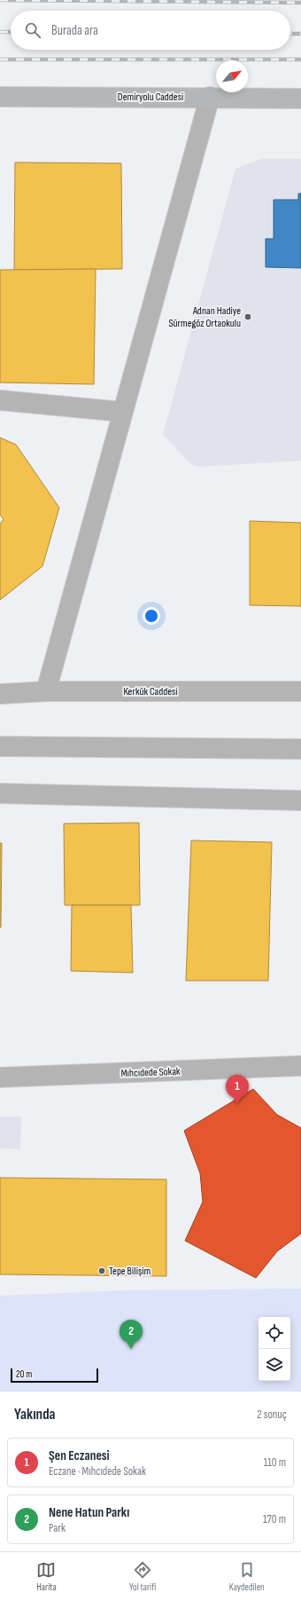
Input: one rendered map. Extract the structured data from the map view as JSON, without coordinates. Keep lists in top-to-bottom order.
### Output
{
  "streets": {
    "main road": ["Demiryolu Caddesi"],
    "street": ["Kerkük Caddesi", "Mıhcıdede Sokak"]
  },
  "places": ["Adnan Hadiye Sürmegöz Ortaokulu", "Tepe Bilişim"],
  "scale_bar": "20 m",
  "north": "top right",
  "page": {
    "search": "Burada ara",
    "pins": ["1", "2"],
    "scale": "20 m",
    "heading": ["Yakında", "2 sonuç"],
    "list": [
      {
        "mark": "1",
        "name": "Şen Eczanesi",
        "note": "Eczane · Mıhcıdede Sokak",
        "value": "110 m"
      },
      {
        "mark": "2",
        "name": "Nene Hatun Parkı",
        "note": "Park",
        "value": "170 m"
      }
    ],
    "nav": ["Harita", "Yol tarifi", "Kaydedilen"]
  }
}
